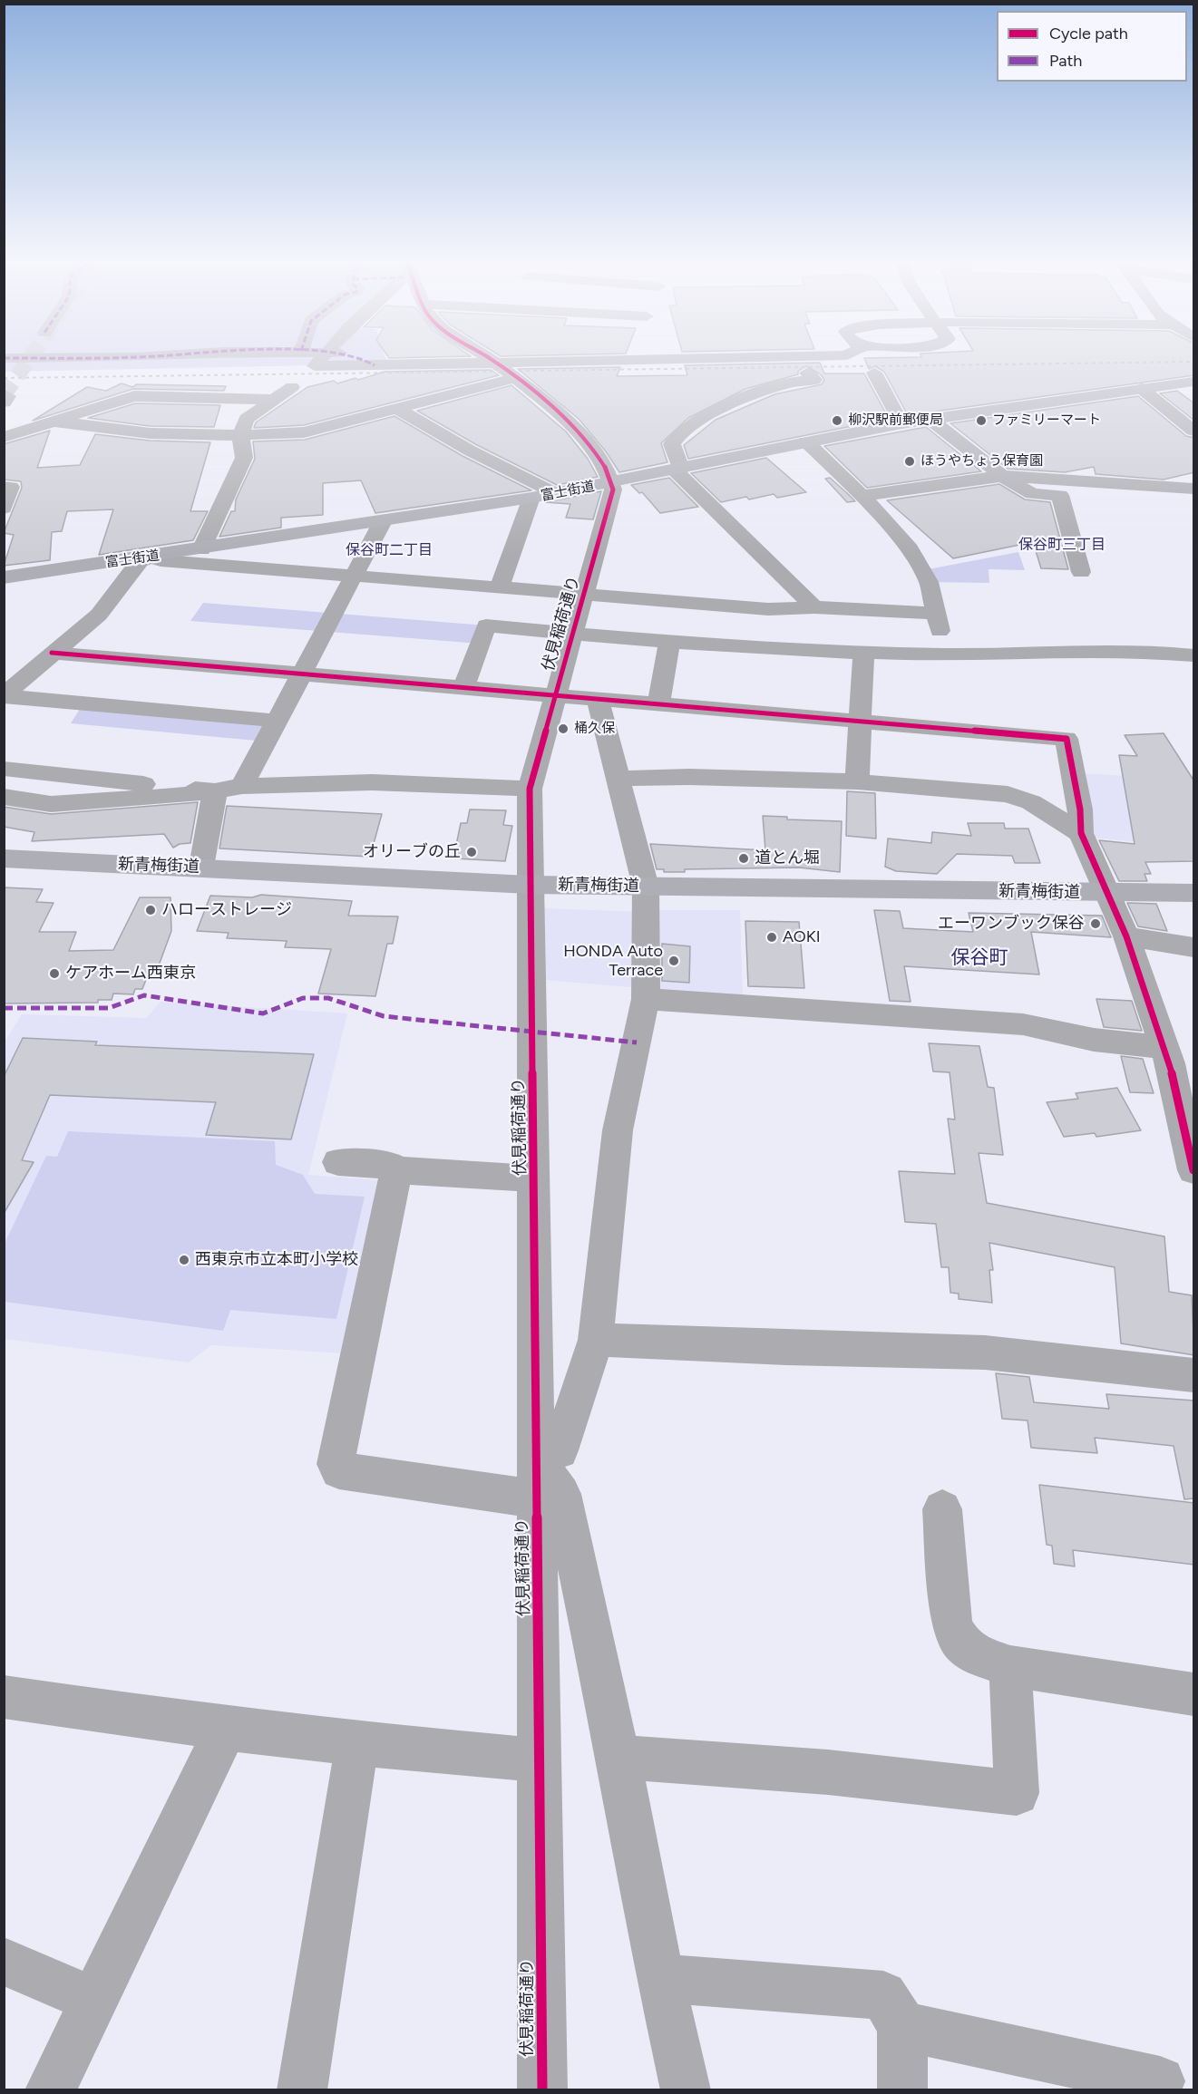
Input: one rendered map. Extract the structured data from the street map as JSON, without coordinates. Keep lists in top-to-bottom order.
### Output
{
  "streets": {
    "main road": ["富士街道", "新青梅街道"],
    "street": ["伏見稲荷通り"]
  },
  "crossings": [
    ["富士街道", "伏見稲荷通り"],
    ["伏見稲荷通り", "新青梅街道"]
  ],
  "districts": ["保谷町三丁目", "保谷町二丁目", "保谷町"],
  "places": [
    "柳沢駅前郵便局",
    "ファミリーマート",
    "ほうやちょう保育園",
    "桶久保",
    "オリーブの丘",
    "道とん堀",
    "ハローストレージ",
    "エーワンブック保谷",
    "AOKI",
    "HONDA Auto Terrace",
    "ケアホーム西東京",
    "西東京市立本町小学校"
  ],
  "legend": ["Cycle path", "Path"]
}
